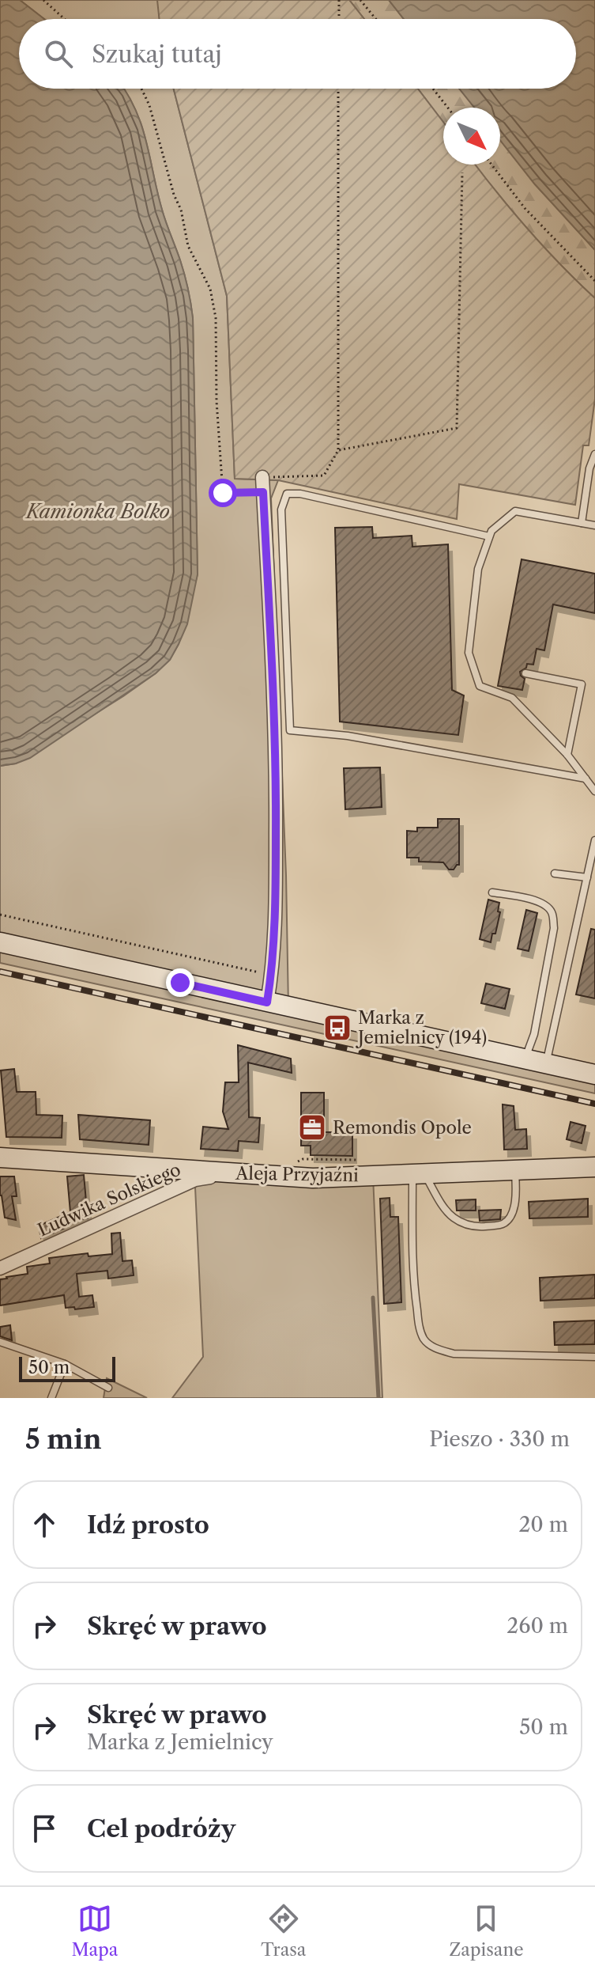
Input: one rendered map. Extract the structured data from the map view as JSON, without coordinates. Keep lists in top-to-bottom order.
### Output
{
  "streets": {
    "main road": ["Aleja Przyjaźni"],
    "street": ["Ludwika Solskiego"]
  },
  "crossings": [
    ["Aleja Przyjaźni", "Ludwika Solskiego"]
  ],
  "water": ["Kamionka Bolko"],
  "places": {
    "bus stop": ["Marka z Jemielnicy (194)"],
    "office": ["Remondis Opole"]
  },
  "scale_bar": "50 m",
  "north": "bottom right",
  "page": {
    "search": "Szukaj tutaj",
    "scale": "50 m",
    "heading": ["5 min", "Pieszo · 330 m"],
    "list": [
      ["Idź prosto", "20 m"],
      ["Skręć w prawo", "260 m"],
      ["Skręć w prawo", "Marka z Jemielnicy", "50 m"],
      "Cel podróży"
    ],
    "nav": ["Mapa", "Trasa", "Zapisane"]
  }
}
